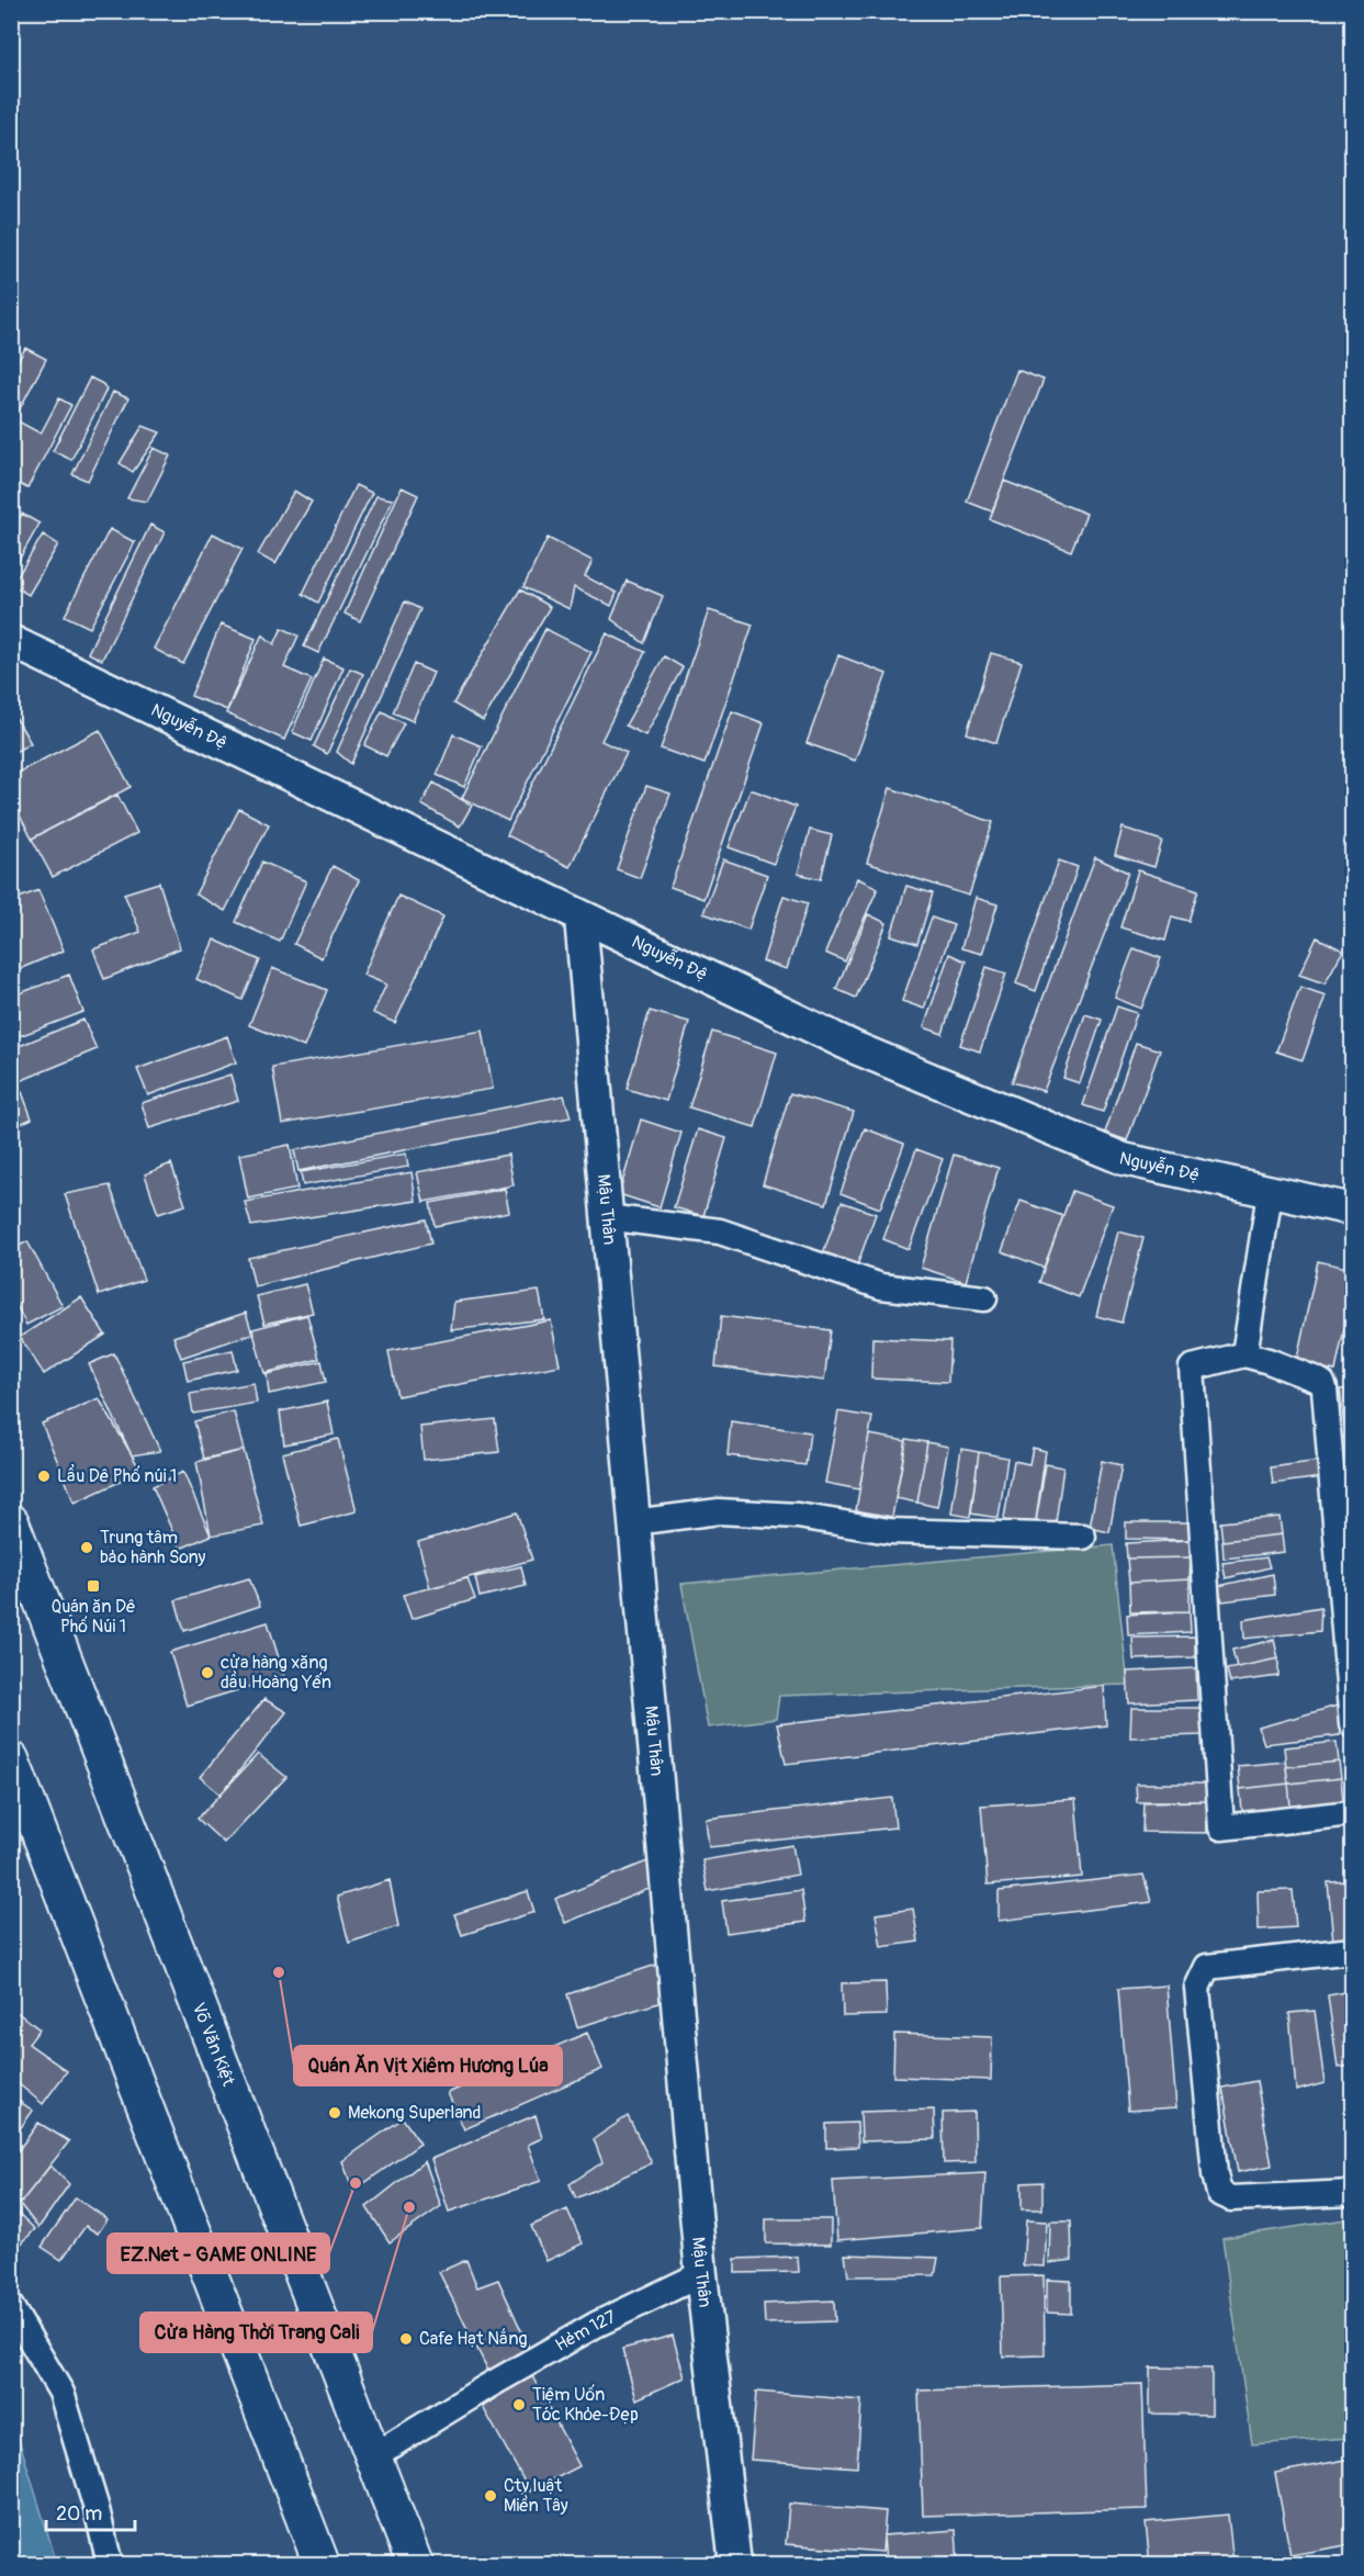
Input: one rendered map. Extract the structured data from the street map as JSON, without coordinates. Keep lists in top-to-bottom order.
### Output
{
  "streets": {
    "main road": ["Võ Văn Kiệt"],
    "street": ["Nguyễn Đệ", "Mậu Thân", "Hẻm 127"]
  },
  "crossings": [
    ["Nguyễn Đệ", "Mậu Thân"],
    ["Mậu Thân", "Hẻm 127"],
    ["Võ Văn Kiệt", "Hẻm 127"]
  ],
  "places": {
    "other": [
      "Lẩu Dê Phố núi 1",
      "Trung tâm bảo hành Sony",
      "cửa hàng xăng dầu Hoàng Yến",
      "Quán Ăn Vịt Xiêm Hương Lúa",
      "Mekong Superland",
      "EZ.Net - GAME ONLINE",
      "Cửa Hàng Thời Trang Cali",
      "Cafe Hạt Nắng",
      "Tiệm Uốn Tóc Khỏe-Đẹp",
      "Cty luật Miền Tây"
    ],
    "transit": ["Quán ăn Dê Phố Núi 1"]
  },
  "scale_bar": "20 m"
}
